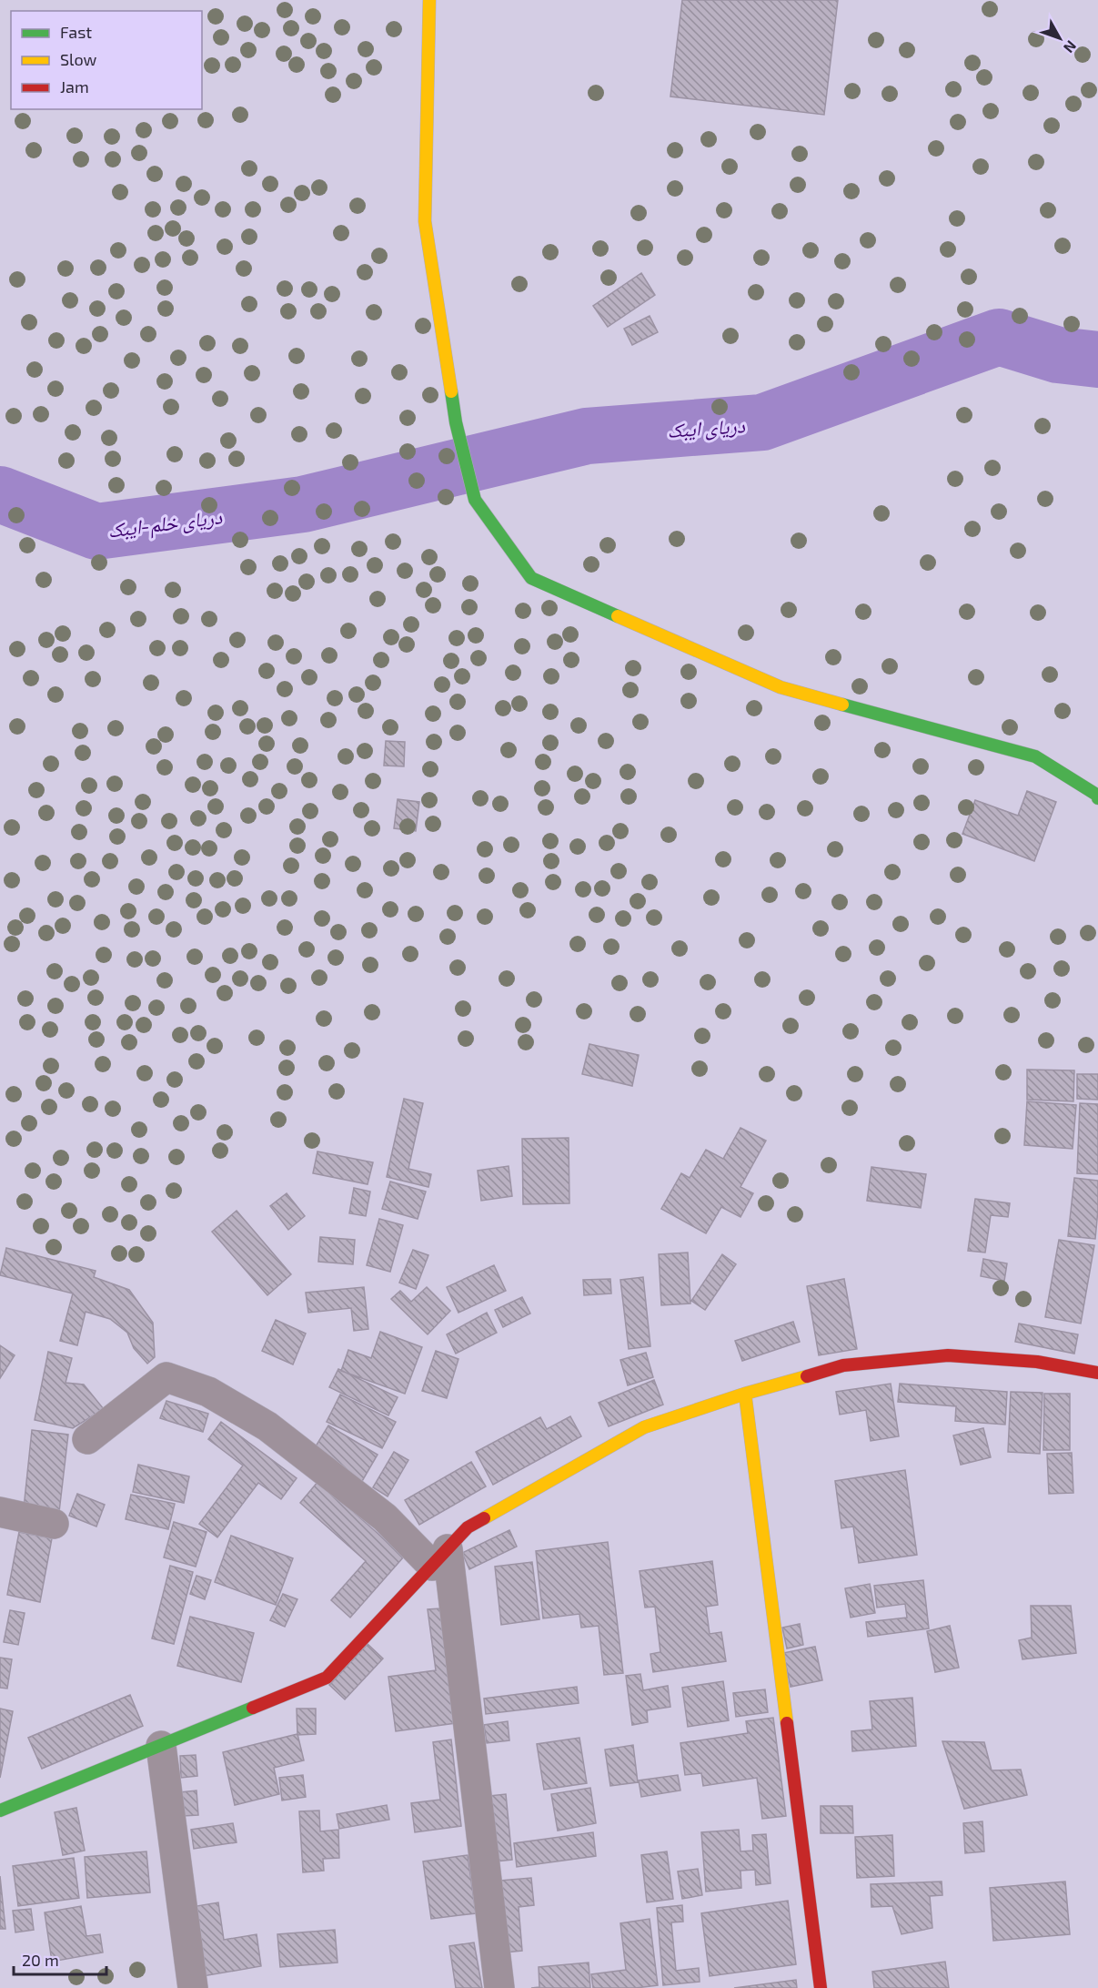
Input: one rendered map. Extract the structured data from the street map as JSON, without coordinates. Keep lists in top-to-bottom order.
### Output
{
  "water": ["دریای ایبک", "دریای خلم-ایبک"],
  "legend": ["Fast", "Slow", "Jam"],
  "scale_bar": "20 m",
  "north": "bottom right"
}
